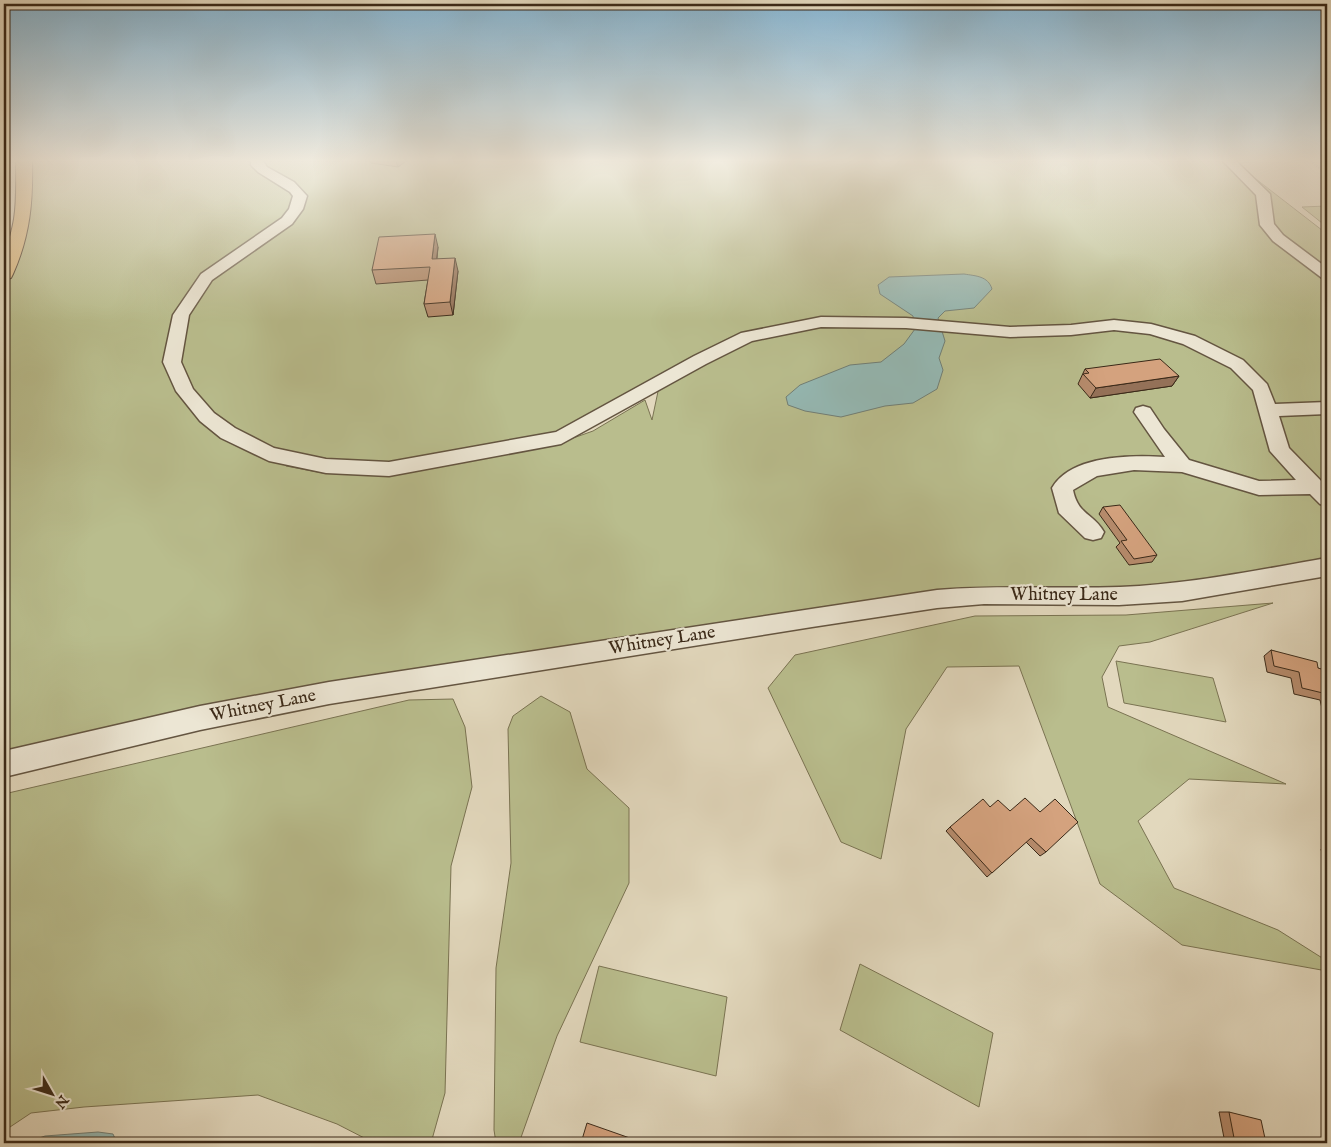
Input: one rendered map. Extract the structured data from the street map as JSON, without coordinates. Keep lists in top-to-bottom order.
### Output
{
  "streets": {
    "street": ["Whitney Lane"]
  },
  "north": "bottom right"
}
